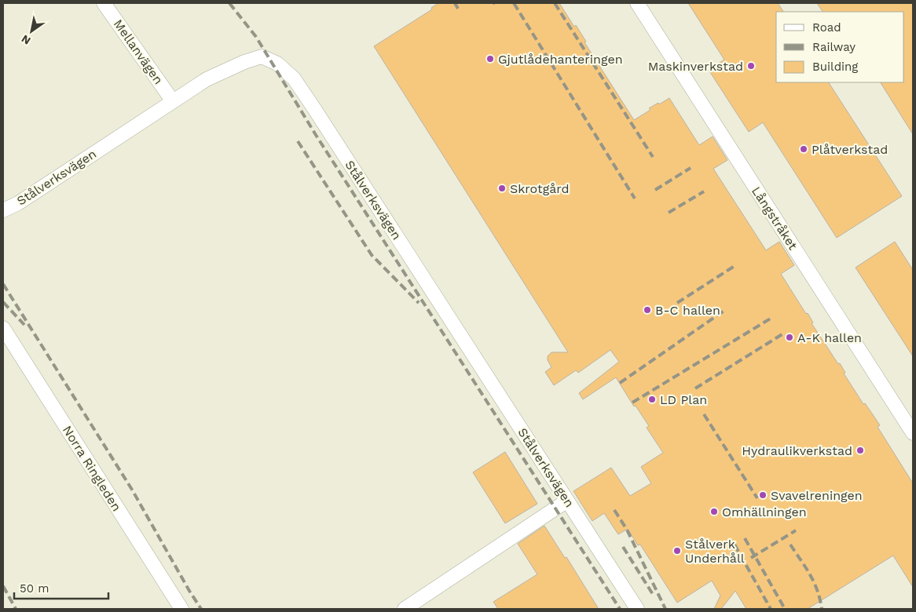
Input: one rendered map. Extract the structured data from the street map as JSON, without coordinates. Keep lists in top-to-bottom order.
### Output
{
  "streets": {
    "street": [
      "Mellanvägen",
      "Stålverksvägen",
      "Långstråket",
      "Norra Ringleden"
    ]
  },
  "crossings": [
    ["Mellanvägen", "Stålverksvägen"]
  ],
  "places": [
    "Gjutlådehanteringen",
    "Maskinverkstad",
    "Plåtverkstad",
    "Skrotgård",
    "B-C hallen",
    "A-K hallen",
    "LD Plan",
    "Hydraulikverkstad",
    "Svavelreningen",
    "Omhällningen",
    "Stålverk Underhåll"
  ],
  "legend": ["Road", "Railway", "Building"],
  "scale_bar": "50 m",
  "north": "bottom left"
}
